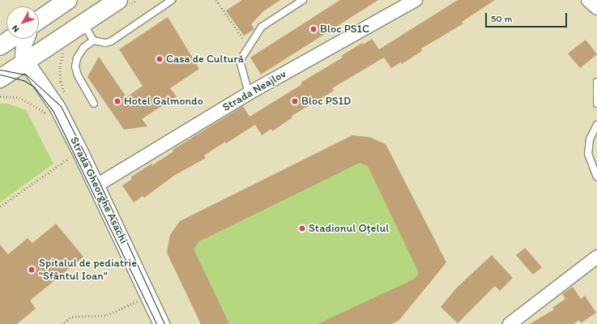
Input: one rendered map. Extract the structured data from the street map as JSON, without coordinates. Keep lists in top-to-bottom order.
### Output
{
  "streets": {
    "street": ["Strada Neajlov", "Strada Gheorghe Asachi"]
  },
  "crossings": [
    ["Strada Neajlov", "Strada Gheorghe Asachi"]
  ],
  "places": [
    "Bloc PS1C",
    "Casa de Cultură",
    "Hotel Galmondo",
    "Bloc PS1D",
    "Stadionul Oțelul",
    "Spitalul de pediatrie \"Sfântul Ioan\""
  ],
  "scale_bar": "50 m",
  "north": "bottom left"
}
